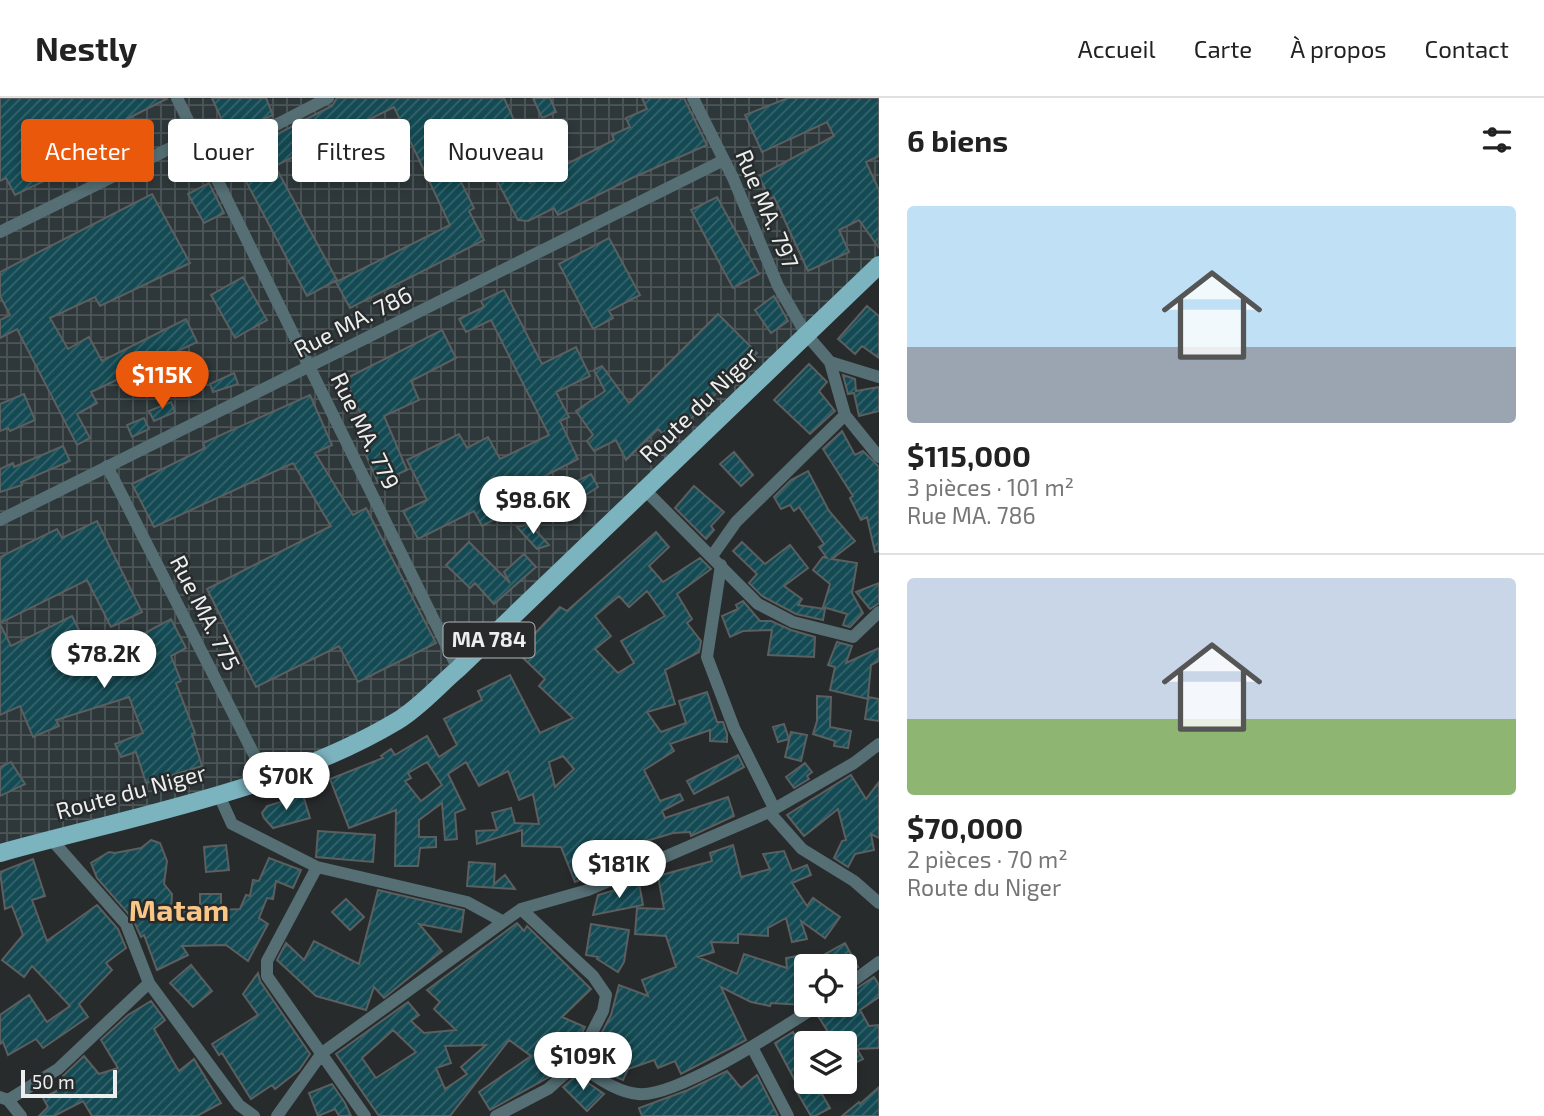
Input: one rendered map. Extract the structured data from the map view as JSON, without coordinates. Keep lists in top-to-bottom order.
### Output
{
  "streets": {
    "main road": ["Route du Niger", "MA 784"],
    "street": [
      "Rue MA. 797",
      "Rue MA. 786",
      "Rue MA. 779",
      "Rue MA. 775"
    ]
  },
  "crossings": [
    ["Rue MA. 797", "Rue MA. 786"],
    ["Rue MA. 797", "Route du Niger"],
    ["Rue MA. 786", "Rue MA. 779"],
    ["Rue MA. 786", "Rue MA. 775"],
    ["Route du Niger", "Rue MA. 779"],
    ["Route du Niger", "Rue MA. 775"]
  ],
  "districts": ["Matam"],
  "scale_bar": "50 m",
  "page": {
    "header": "Nestly",
    "nav": [
      "Accueil",
      "Carte",
      "À propos",
      "Contact"
    ],
    "heading": "6 biens",
    "chip": [
      "Acheter",
      "Louer",
      "Filtres",
      "Nouveau"
    ],
    "list": [
      {
        "name": "$115,000",
        "note": "3 pièces · 101 m² · Rue MA. 786"
      },
      {
        "name": "$70,000",
        "note": "2 pièces · 70 m² · Route du Niger"
      }
    ],
    "price": [
      "$115K",
      "$98.6K",
      "$78.2K",
      "$70K",
      "$181K",
      "$109K"
    ],
    "scale": "50 m"
  }
}
